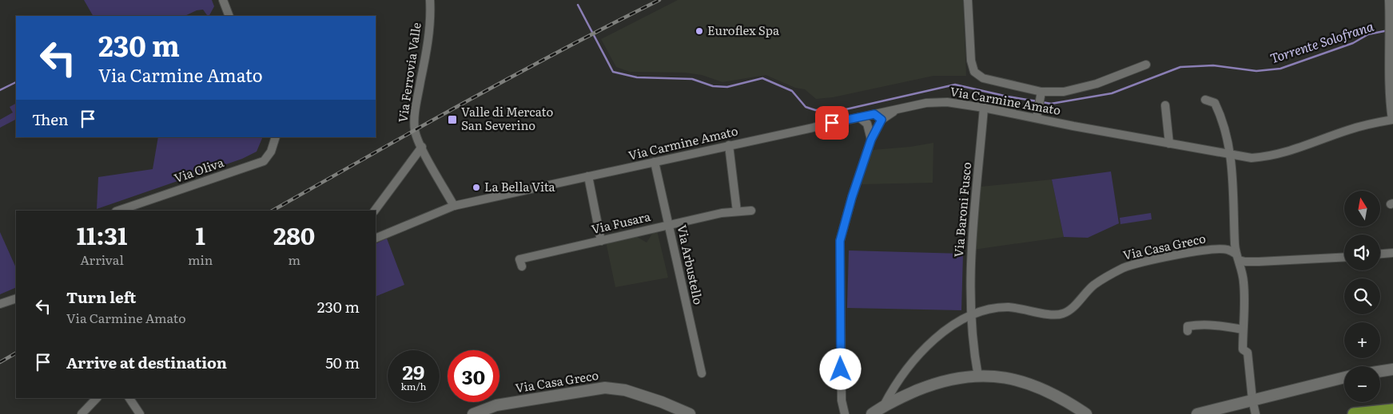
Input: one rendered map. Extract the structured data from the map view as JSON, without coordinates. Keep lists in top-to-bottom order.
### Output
{
  "streets": {
    "main road": ["Via Casa Greco"],
    "street": [
      "Via Ferrovia Valle",
      "Via Carmine Amato",
      "Via Oliva",
      "Via Baroni Fusco",
      "Via Fusara",
      "Via Arbustello"
    ]
  },
  "crossings": [
    ["Via Ferrovia Valle", "Via Carmine Amato"],
    ["Via Carmine Amato", "Via Baroni Fusco"],
    ["Via Carmine Amato", "Via Arbustello"],
    ["Via Baroni Fusco", "Via Casa Greco"],
    ["Via Fusara", "Via Arbustello"]
  ],
  "water": ["Torrente Solofrana"],
  "places": {
    "other": ["Euroflex Spa", "La Bella Vita"],
    "transit": ["Valle di Mercato San Severino"]
  },
  "north": "top",
  "page": {
    "turn": ["230 m", "Via Carmine Amato"],
    "then": "Then",
    "map_buttons": ["+", "−"],
    "eta": [
      "11:31",
      "Arrival",
      "1",
      "min",
      "280",
      "m"
    ],
    "list": [
      {
        "name": "Turn left",
        "note": "Via Carmine Amato",
        "value": "230 m"
      },
      {
        "name": "Arrive at destination",
        "value": "50 m"
      }
    ],
    "speed": "29 km/h",
    "limit": "30"
  }
}
